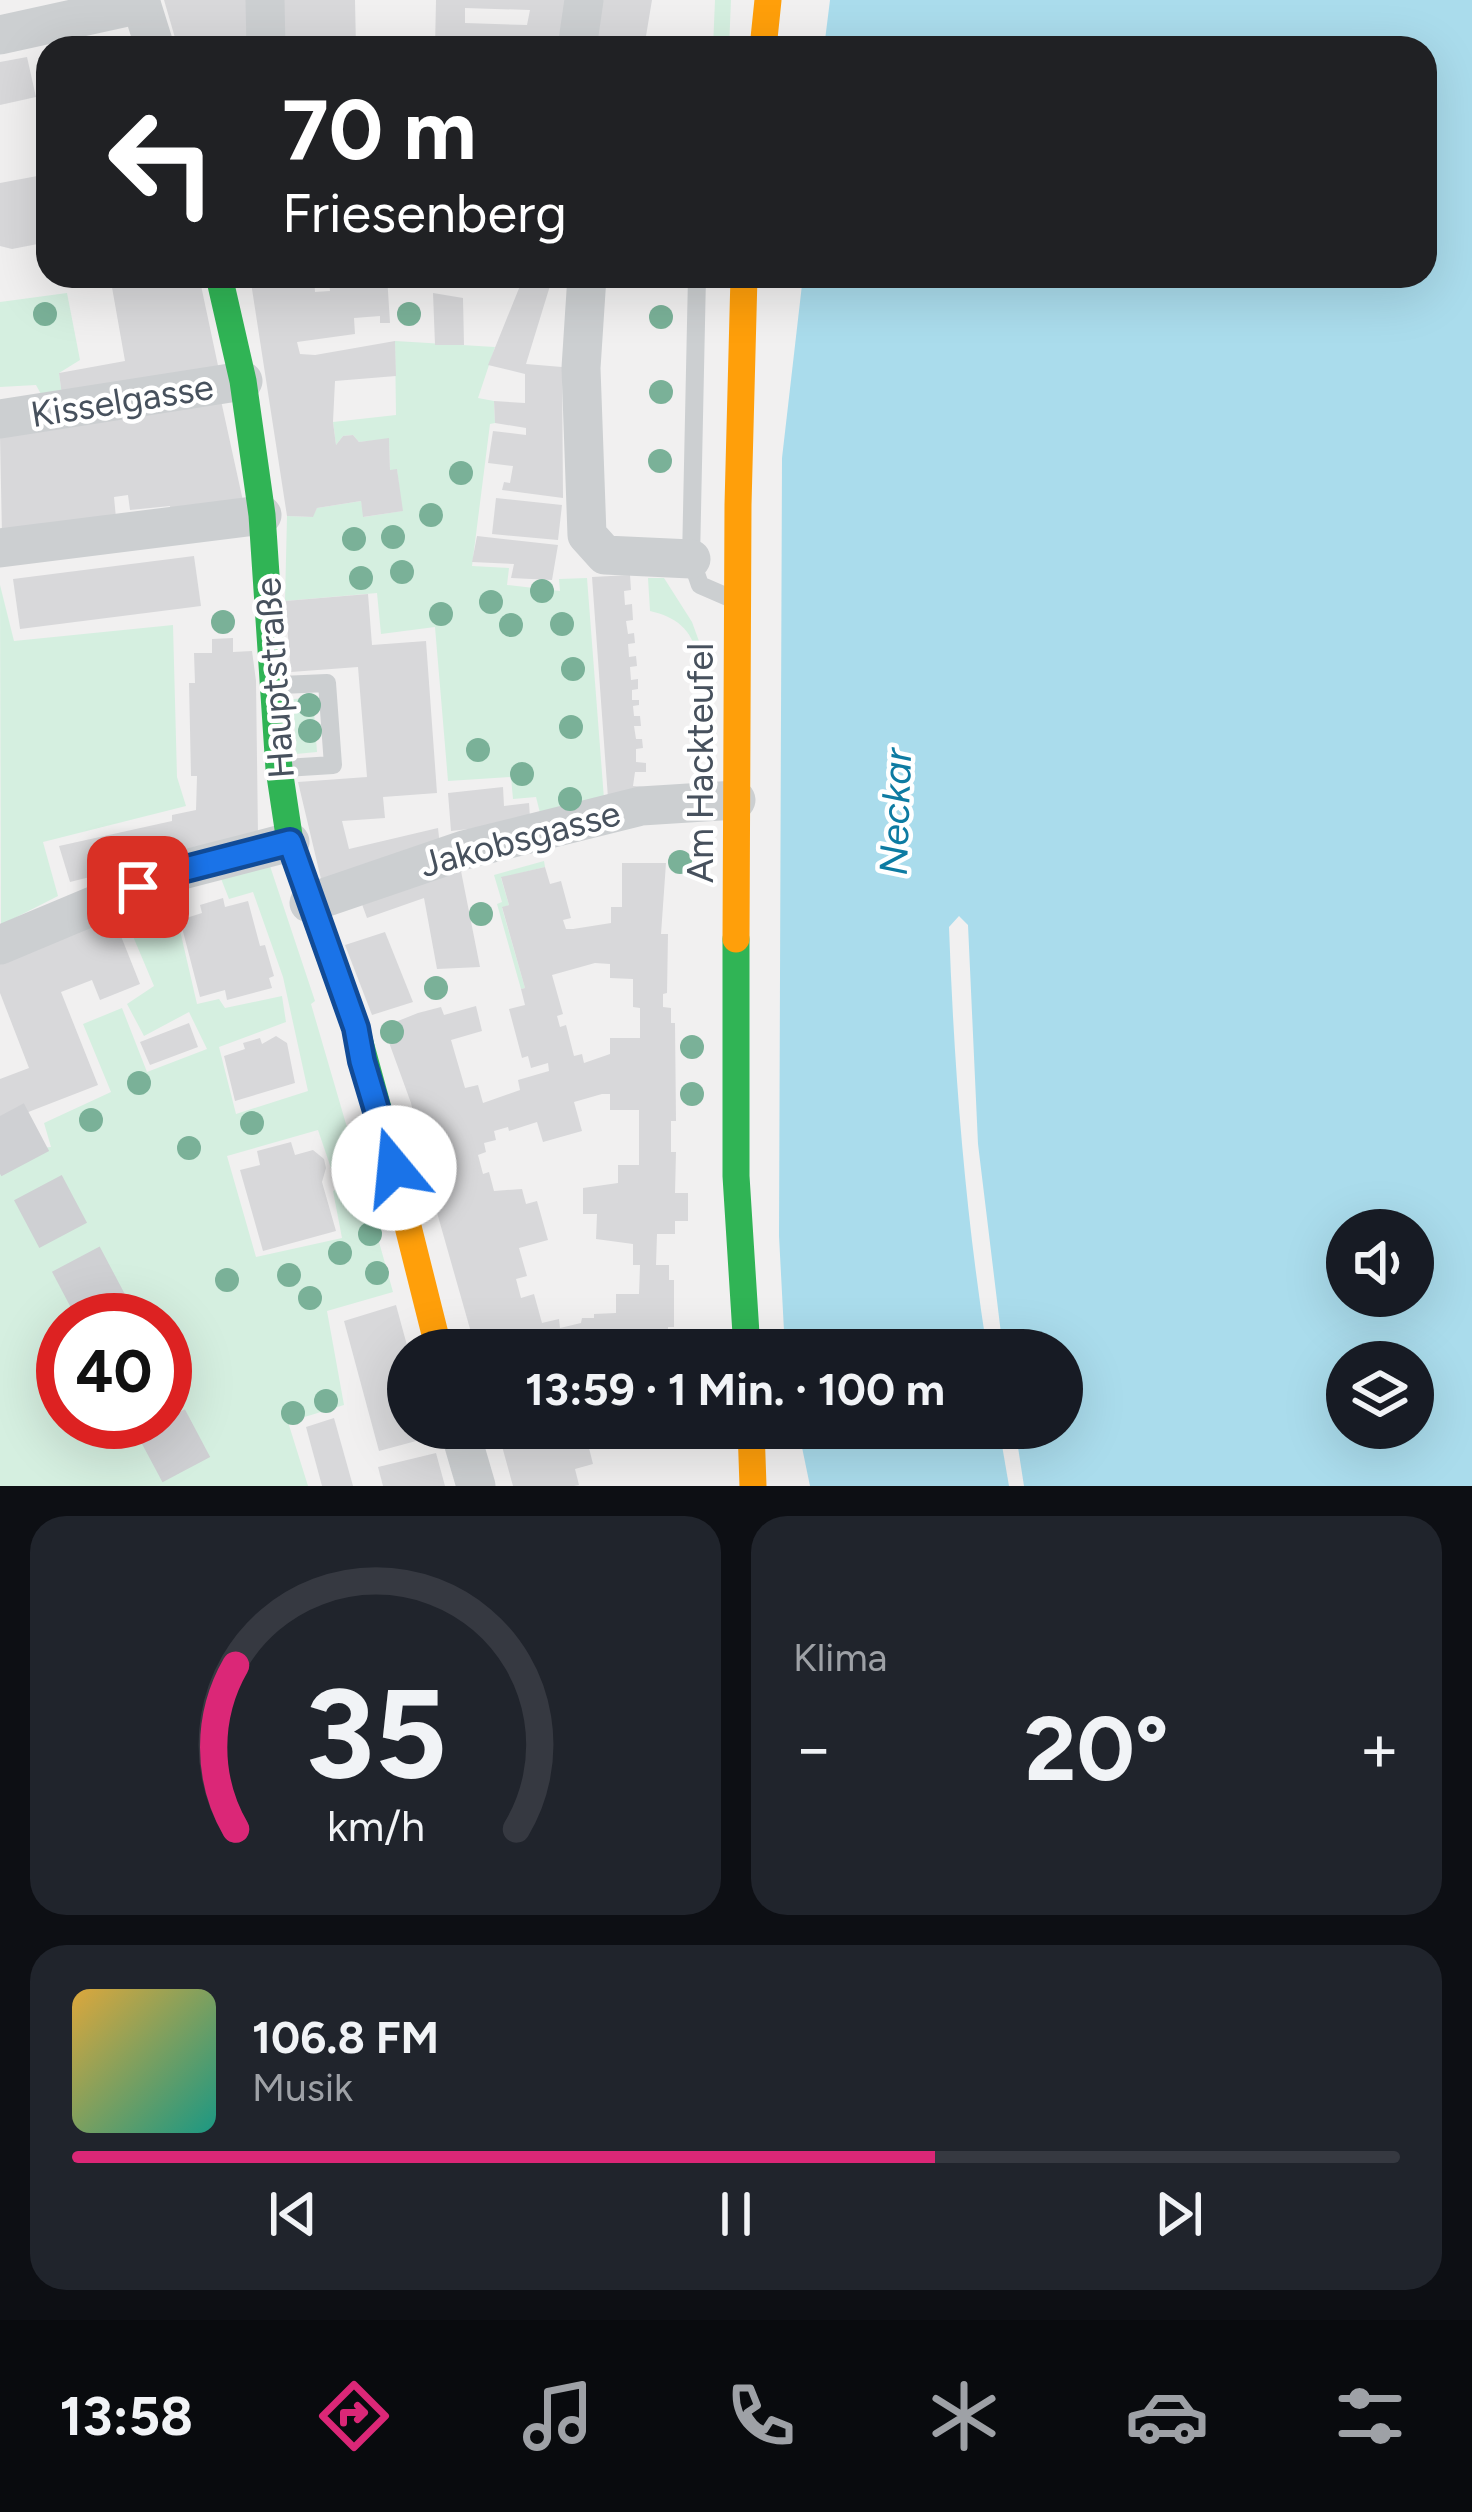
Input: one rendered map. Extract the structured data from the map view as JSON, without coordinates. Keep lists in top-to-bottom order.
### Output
{
  "streets": {
    "main road": ["Hauptstraße", "Am Hackteufel"],
    "street": ["Kisselgasse", "Jakobsgasse"]
  },
  "crossings": [
    ["Kisselgasse", "Hauptstraße"],
    ["Hauptstraße", "Jakobsgasse"],
    ["Am Hackteufel", "Jakobsgasse"]
  ],
  "water": ["Neckar"],
  "page": {
    "turn": ["70 m", "Friesenberg"],
    "limit": "40",
    "trip": "13:59 · 1 Min. · 100 m",
    "tile": "Klima",
    "heat": ["−", "20°", "+"],
    "song": ["106.8 FM", "Musik"],
    "tabs": "13:58",
    "gauge": ["35", "km/h"]
  }
}
